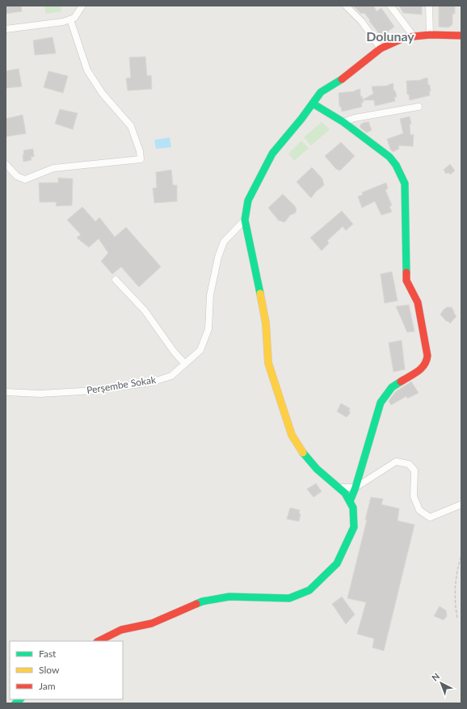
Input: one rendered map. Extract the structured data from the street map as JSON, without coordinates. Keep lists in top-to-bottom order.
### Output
{
  "streets": {
    "street": ["Perşembe Sokak"]
  },
  "districts": ["Dolunay"],
  "legend": ["Fast", "Slow", "Jam"],
  "north": "top left"
}
